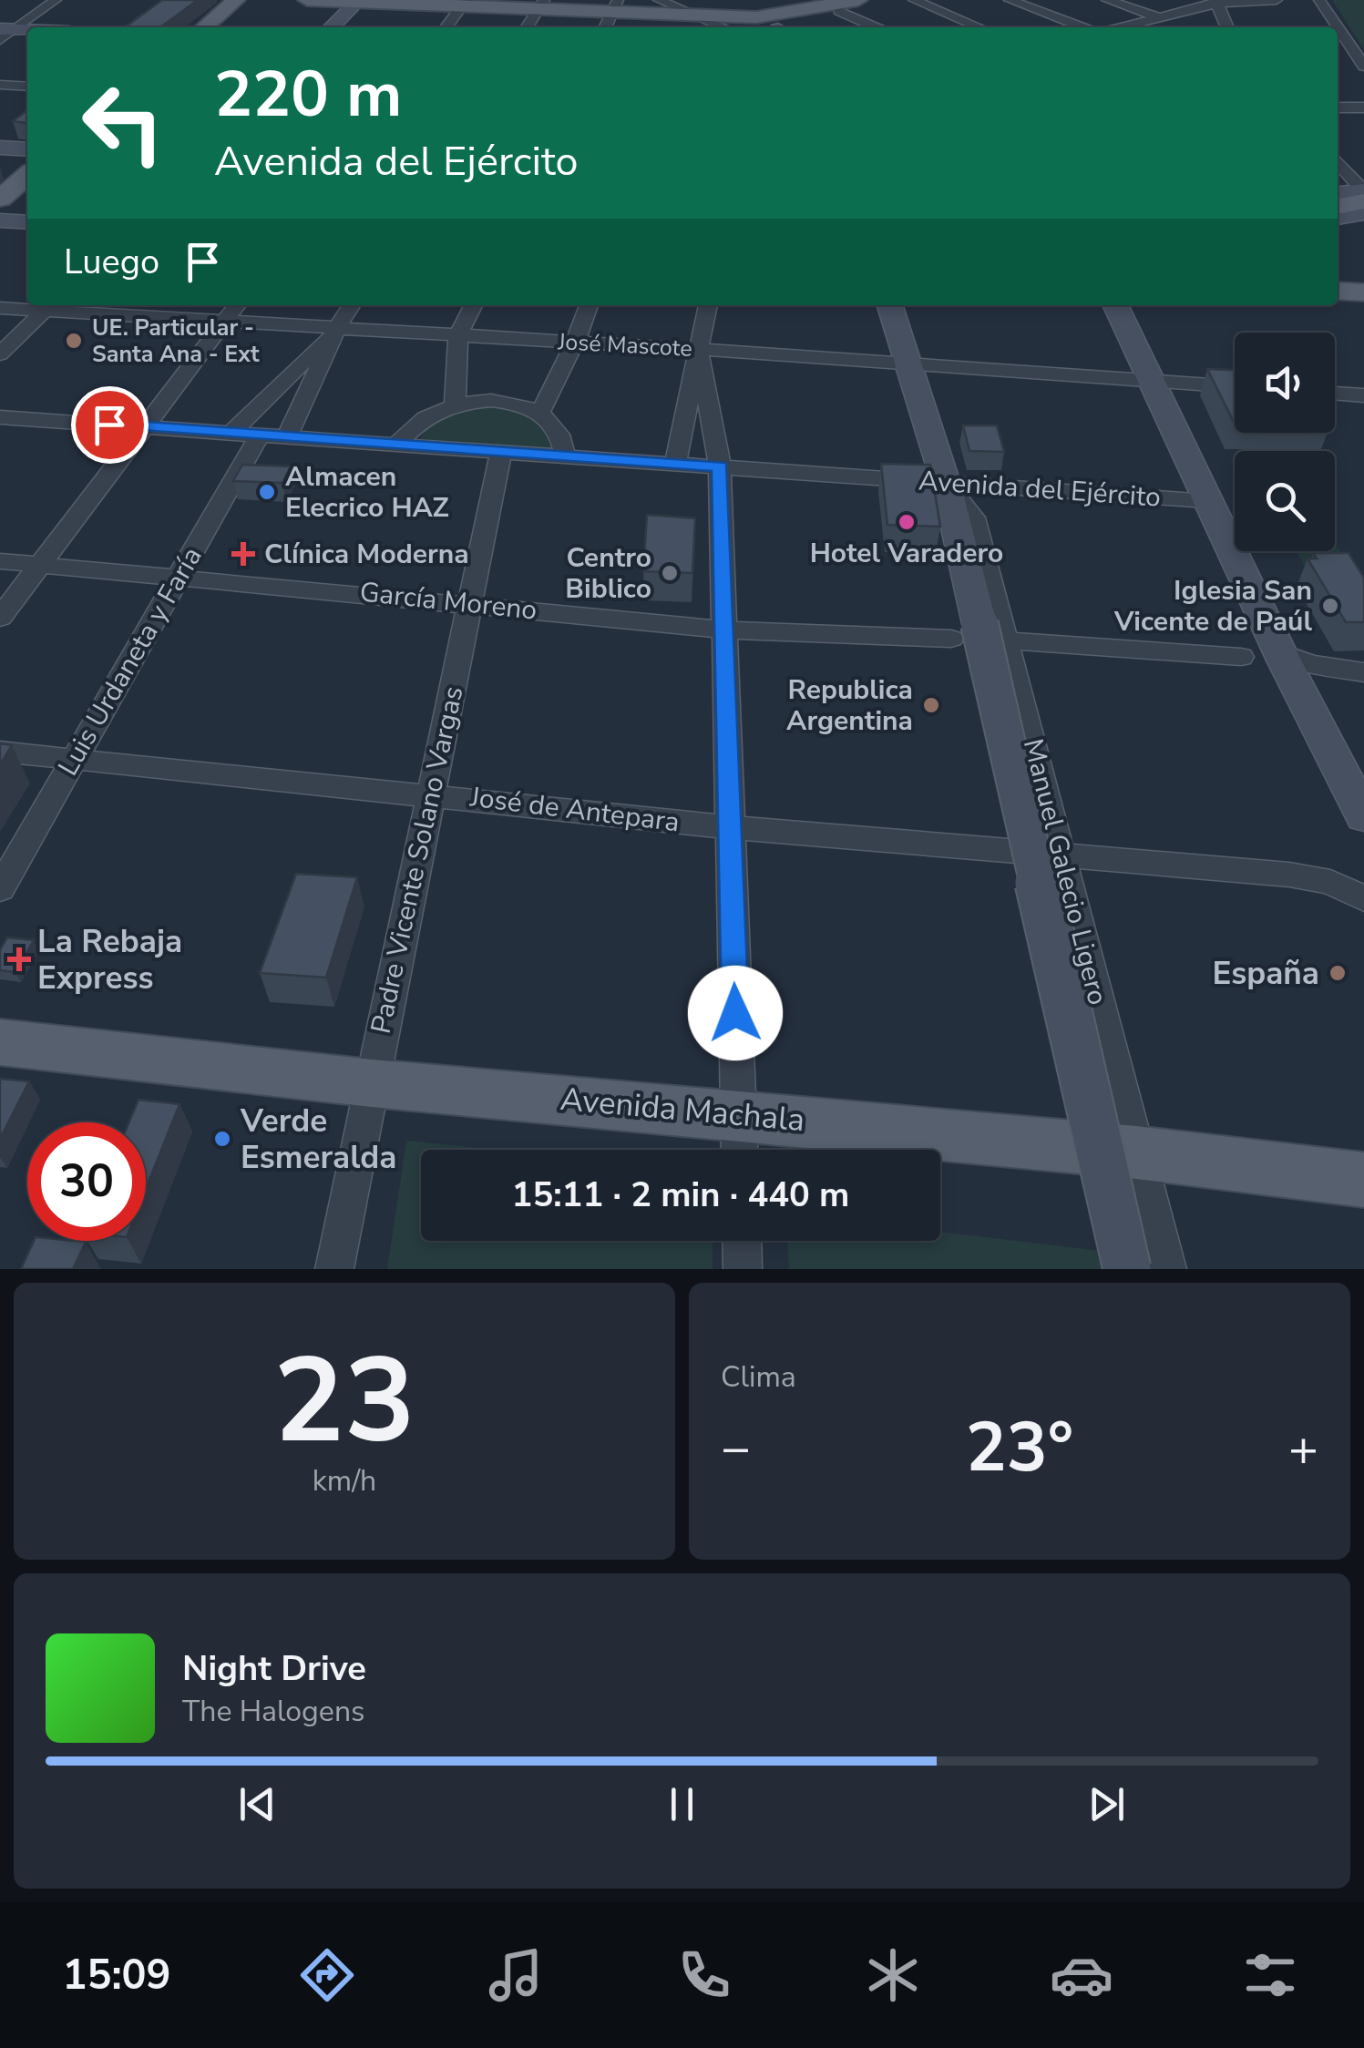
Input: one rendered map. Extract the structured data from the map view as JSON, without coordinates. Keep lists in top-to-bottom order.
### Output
{
  "streets": {
    "main road": ["Manuel Galecio Ligero", "Avenida Machala"],
    "street": [
      "José Mascote",
      "Avenida del Ejército",
      "García Moreno",
      "Luis Urdaneta y Faría",
      "José de Antepara",
      "Padre Vicente Solano Vargas"
    ]
  },
  "crossings": [
    ["José Mascote", "Manuel Galecio Ligero"],
    ["Avenida del Ejército", "Luis Urdaneta y Faría"],
    ["Avenida del Ejército", "Padre Vicente Solano Vargas"],
    ["Avenida del Ejército", "Manuel Galecio Ligero"],
    ["García Moreno", "Luis Urdaneta y Faría"],
    ["García Moreno", "Padre Vicente Solano Vargas"],
    ["García Moreno", "Manuel Galecio Ligero"],
    ["Luis Urdaneta y Faría", "José de Antepara"],
    ["José de Antepara", "Padre Vicente Solano Vargas"],
    ["José de Antepara", "Manuel Galecio Ligero"],
    ["Padre Vicente Solano Vargas", "Avenida Machala"],
    ["Manuel Galecio Ligero", "Avenida Machala"]
  ],
  "places": {
    "other": [
      "UE. Particular - Santa Ana - Ext",
      "Almacen Elecrico HAZ",
      "Hotel Varadero",
      "Centro Biblico",
      "Iglesia San Vicente de Paúl",
      "Republica Argentina",
      "España",
      "Verde Esmeralda"
    ],
    "health": ["Clínica Moderna", "La Rebaja Express"]
  },
  "page": {
    "turn": ["220 m", "Avenida del Ejército"],
    "then": "Luego",
    "limit": "30",
    "trip": "15:11 · 2 min · 440 m",
    "tile": [
      ["23", "km/h"],
      "Clima"
    ],
    "heat": ["−", "23°", "+"],
    "song": ["Night Drive", "The Halogens"],
    "tabs": "15:09"
  }
}
